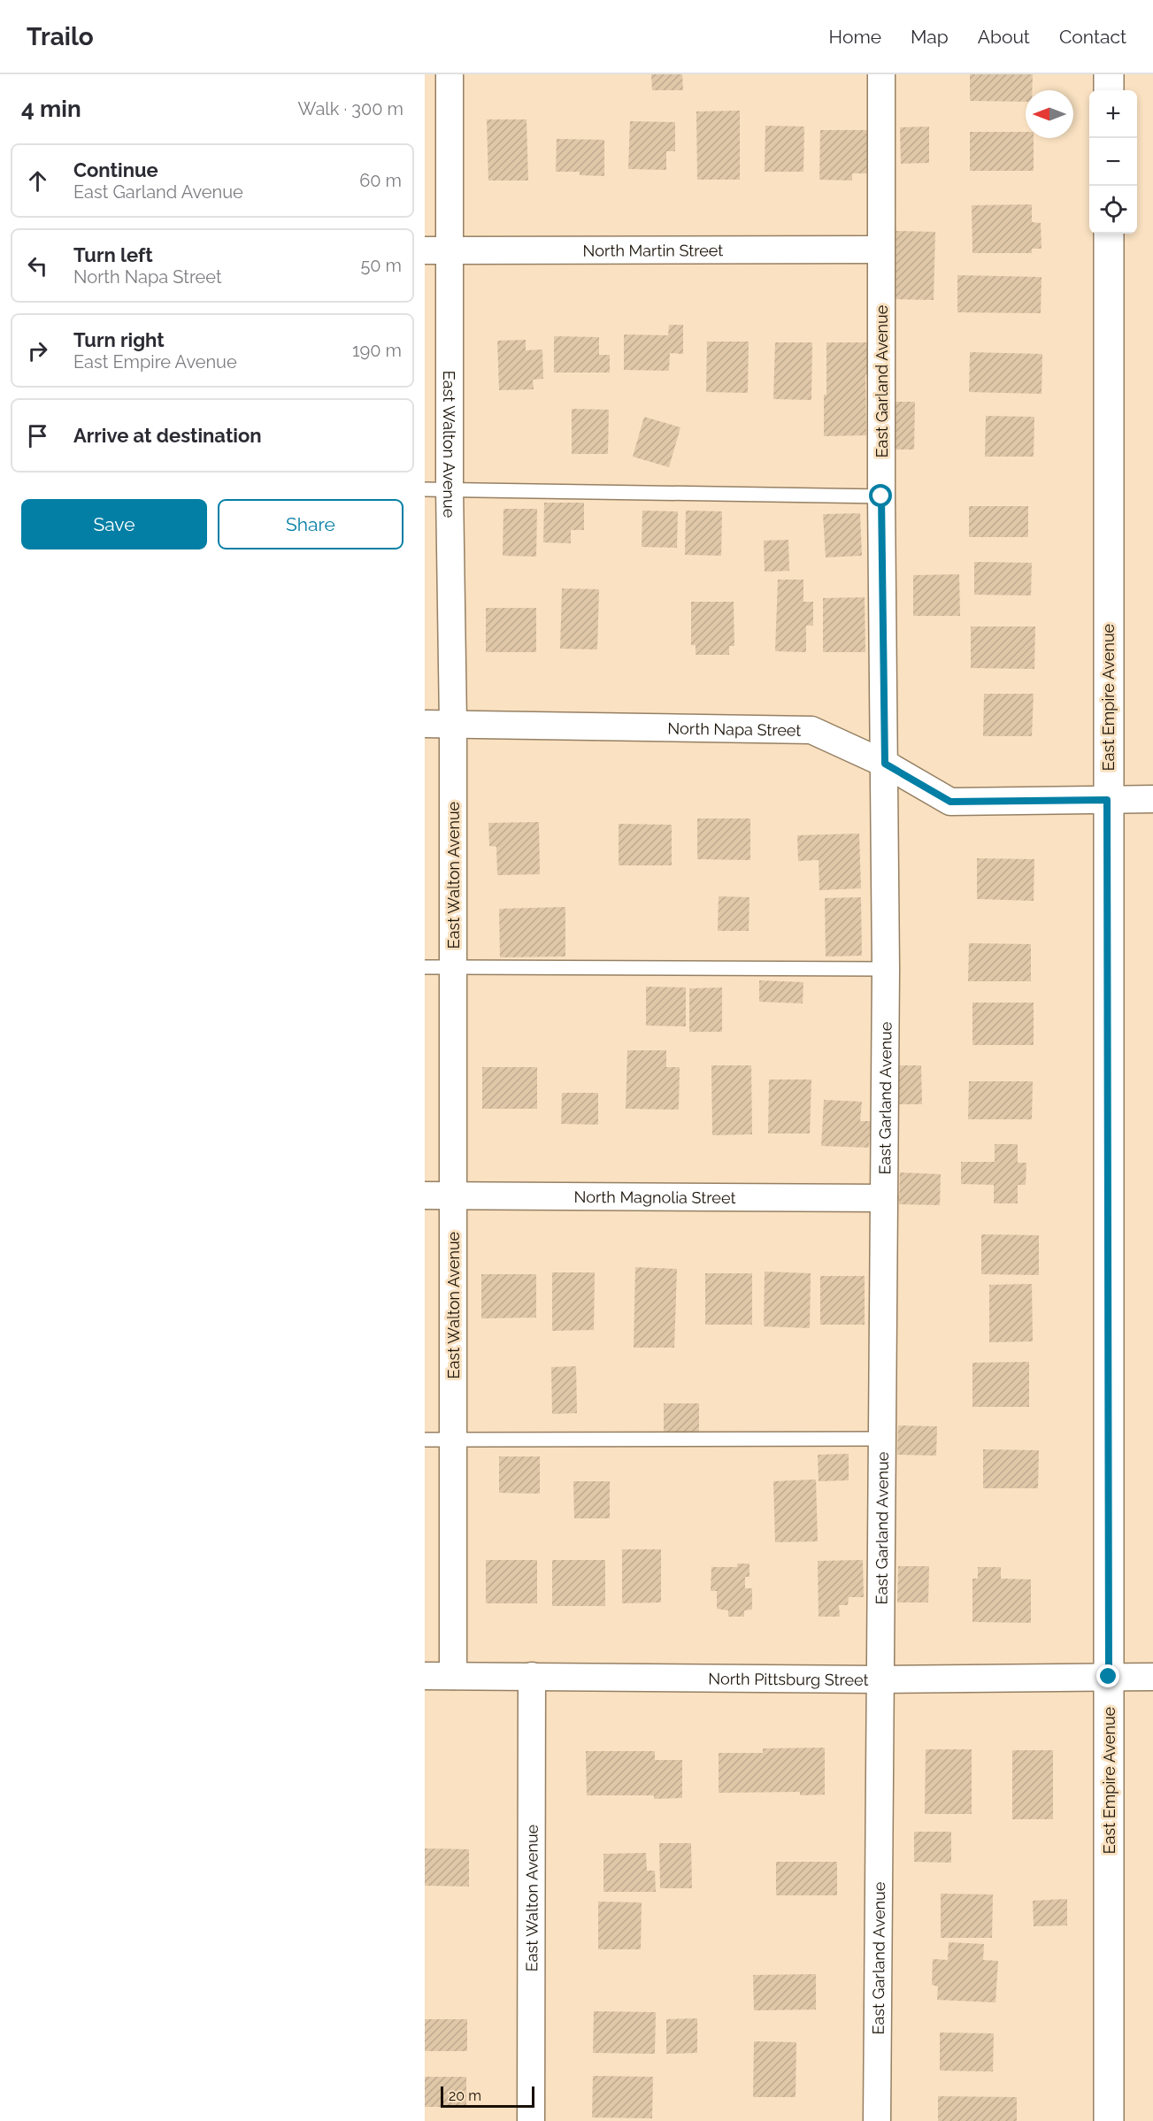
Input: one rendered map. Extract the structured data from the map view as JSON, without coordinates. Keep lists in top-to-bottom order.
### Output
{
  "streets": {
    "street": [
      "North Martin Street",
      "East Garland Avenue",
      "East Walton Avenue",
      "East Empire Avenue",
      "North Napa Street",
      "North Magnolia Street",
      "North Pittsburg Street"
    ]
  },
  "crossings": [
    ["North Martin Street", "East Garland Avenue"],
    ["North Martin Street", "East Walton Avenue"],
    ["East Garland Avenue", "North Napa Street"],
    ["East Garland Avenue", "North Magnolia Street"],
    ["East Garland Avenue", "North Pittsburg Street"],
    ["East Walton Avenue", "North Napa Street"],
    ["East Walton Avenue", "North Magnolia Street"],
    ["East Walton Avenue", "North Pittsburg Street"],
    ["East Empire Avenue", "North Napa Street"],
    ["East Empire Avenue", "North Pittsburg Street"]
  ],
  "scale_bar": "20 m",
  "north": "left",
  "page": {
    "header": "Trailo",
    "nav": [
      "Home",
      "Map",
      "About",
      "Contact"
    ],
    "heading": ["4 min", "Walk · 300 m"],
    "map_buttons": ["+", "−"],
    "list": [
      ["Continue", "East Garland Avenue", "60 m"],
      ["Turn left", "North Napa Street", "50 m"],
      ["Turn right", "East Empire Avenue", "190 m"],
      "Arrive at destination"
    ],
    "buttons": ["Save", "Share"],
    "scale": "20 m"
  }
}
